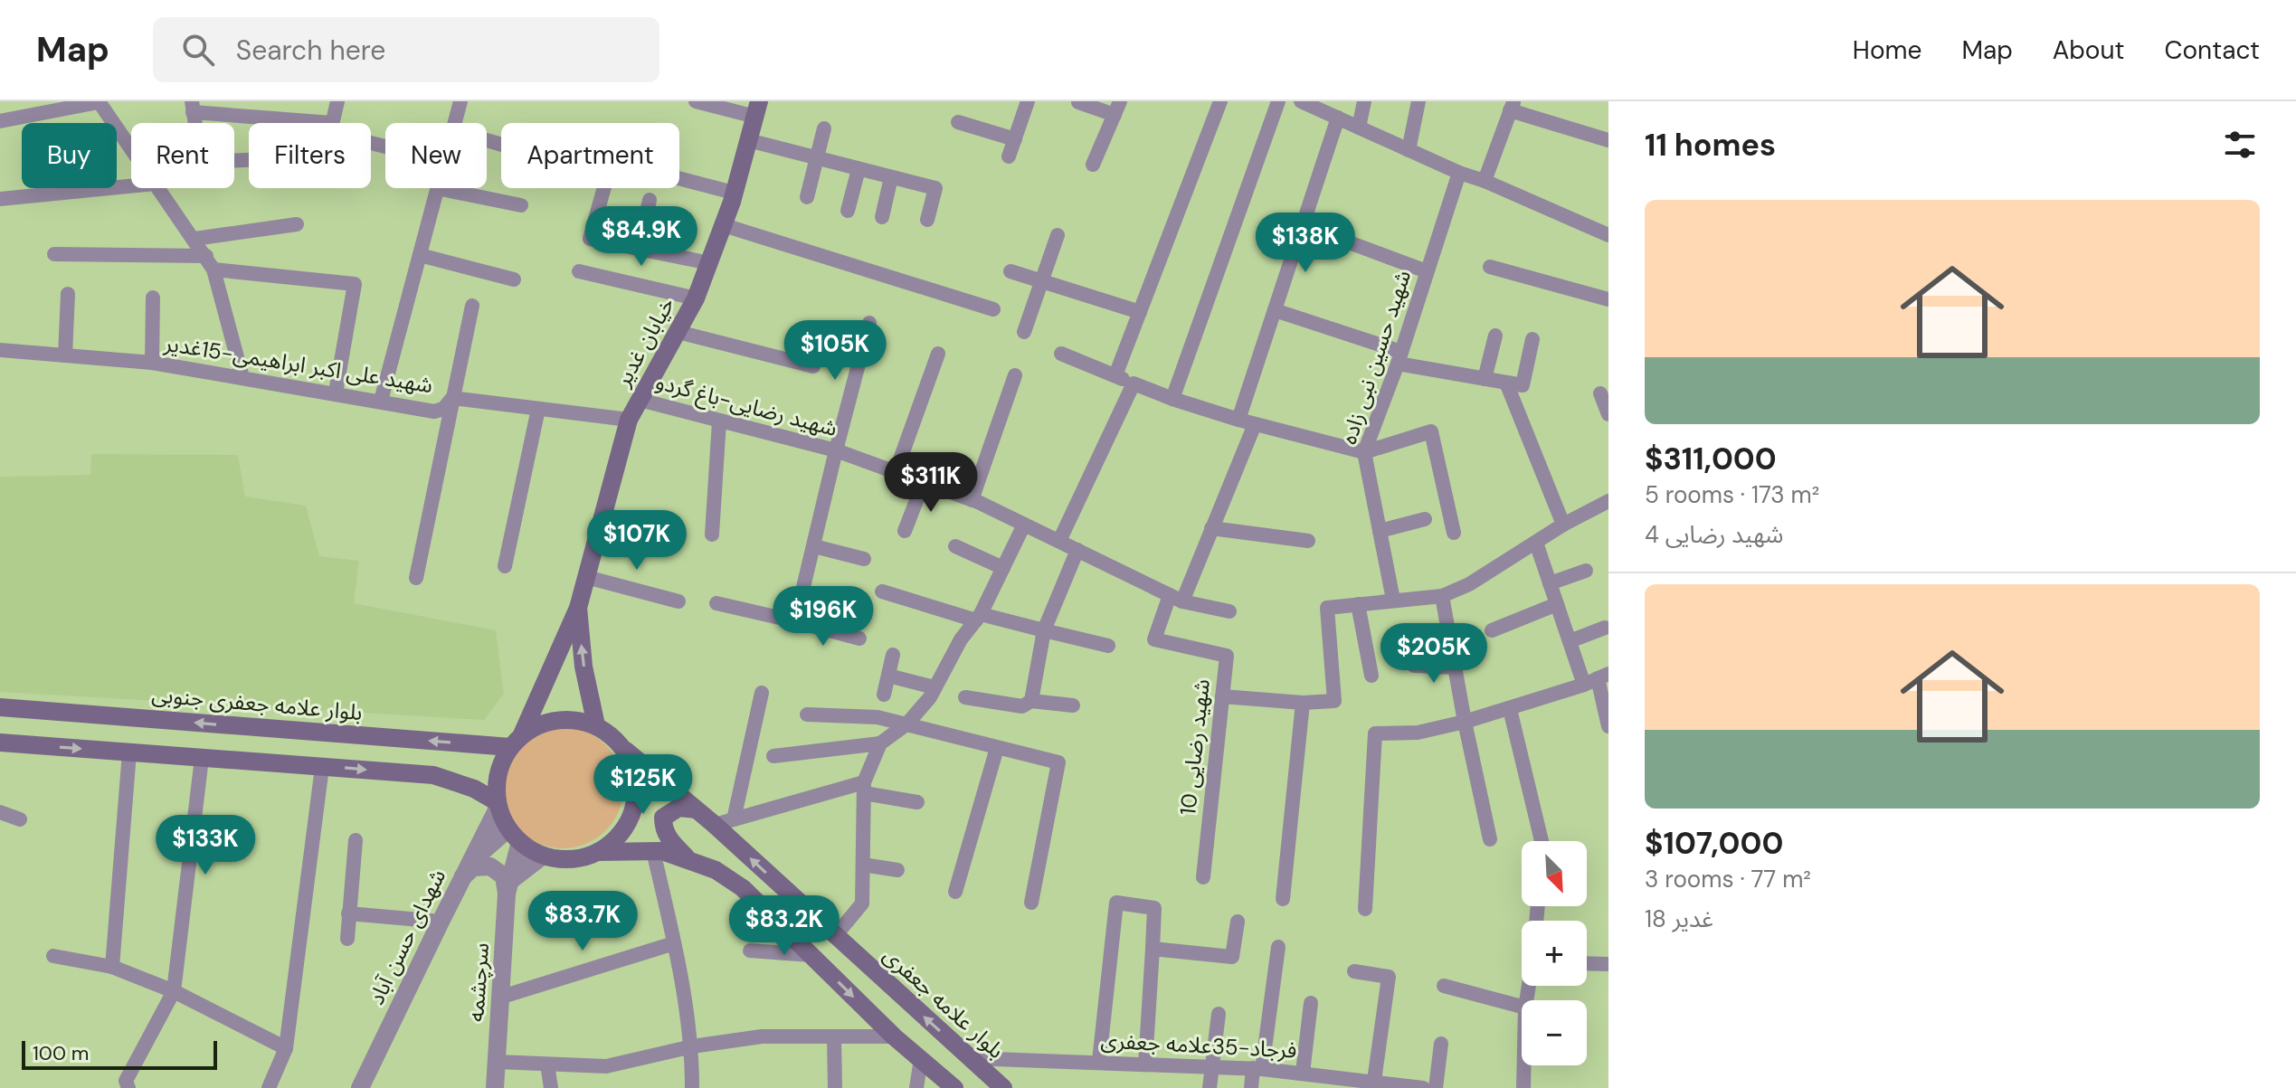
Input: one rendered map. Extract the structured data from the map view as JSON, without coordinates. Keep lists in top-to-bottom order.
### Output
{
  "streets": {
    "main road": ["خیابان غدیر", "بلوار علامه جعفری جنوبی", "بلوار علامه جعفری"],
    "street": [
      "شهید حسین نبی زاده",
      "شهید علی اکبر ابراهیمی-15غدیر",
      "شهید رضایی-باغ گردو",
      "شهید رضایی 10",
      "شهدای حسن آباد",
      "سرچشمه",
      "فرجاد-35علامه جعفری"
    ]
  },
  "crossings": [
    ["خیابان غدیر", "شهید علی اکبر ابراهیمی-15غدیر"],
    ["خیابان غدیر", "شهید رضایی-باغ گردو"],
    ["شهید رضایی-باغ گردو", "شهید رضایی 10"],
    ["بلوار علامه جعفری جنوبی", "شهدای حسن آباد"],
    ["بلوار علامه جعفری جنوبی", "سرچشمه"],
    ["بلوار علامه جعفری جنوبی", "بلوار علامه جعفری"],
    ["شهدای حسن آباد", "سرچشمه"],
    ["شهدای حسن آباد", "بلوار علامه جعفری"],
    ["سرچشمه", "بلوار علامه جعفری"],
    ["بلوار علامه جعفری", "فرجاد-35علامه جعفری"]
  ],
  "scale_bar": "100 m",
  "north": "bottom right",
  "page": {
    "header": "Map",
    "search": "Search here",
    "nav": [
      "Home",
      "Map",
      "About",
      "Contact"
    ],
    "heading": "11 homes",
    "chip": [
      "Buy",
      "Rent",
      "Filters",
      "New",
      "Apartment"
    ],
    "list": [
      {
        "name": "$311,000",
        "note": "5 rooms · 173 m² · شهید رضایی 4"
      },
      {
        "name": "$107,000",
        "note": "3 rooms · 77 m² · غدیر 18"
      }
    ],
    "price": [
      "$84.9K",
      "$138K",
      "$105K",
      "$311K",
      "$107K",
      "$196K",
      "$205K",
      "$125K",
      "$133K",
      "$83.7K",
      "$83.2K"
    ],
    "map_buttons": ["+", "−"],
    "scale": "100 m"
  }
}
